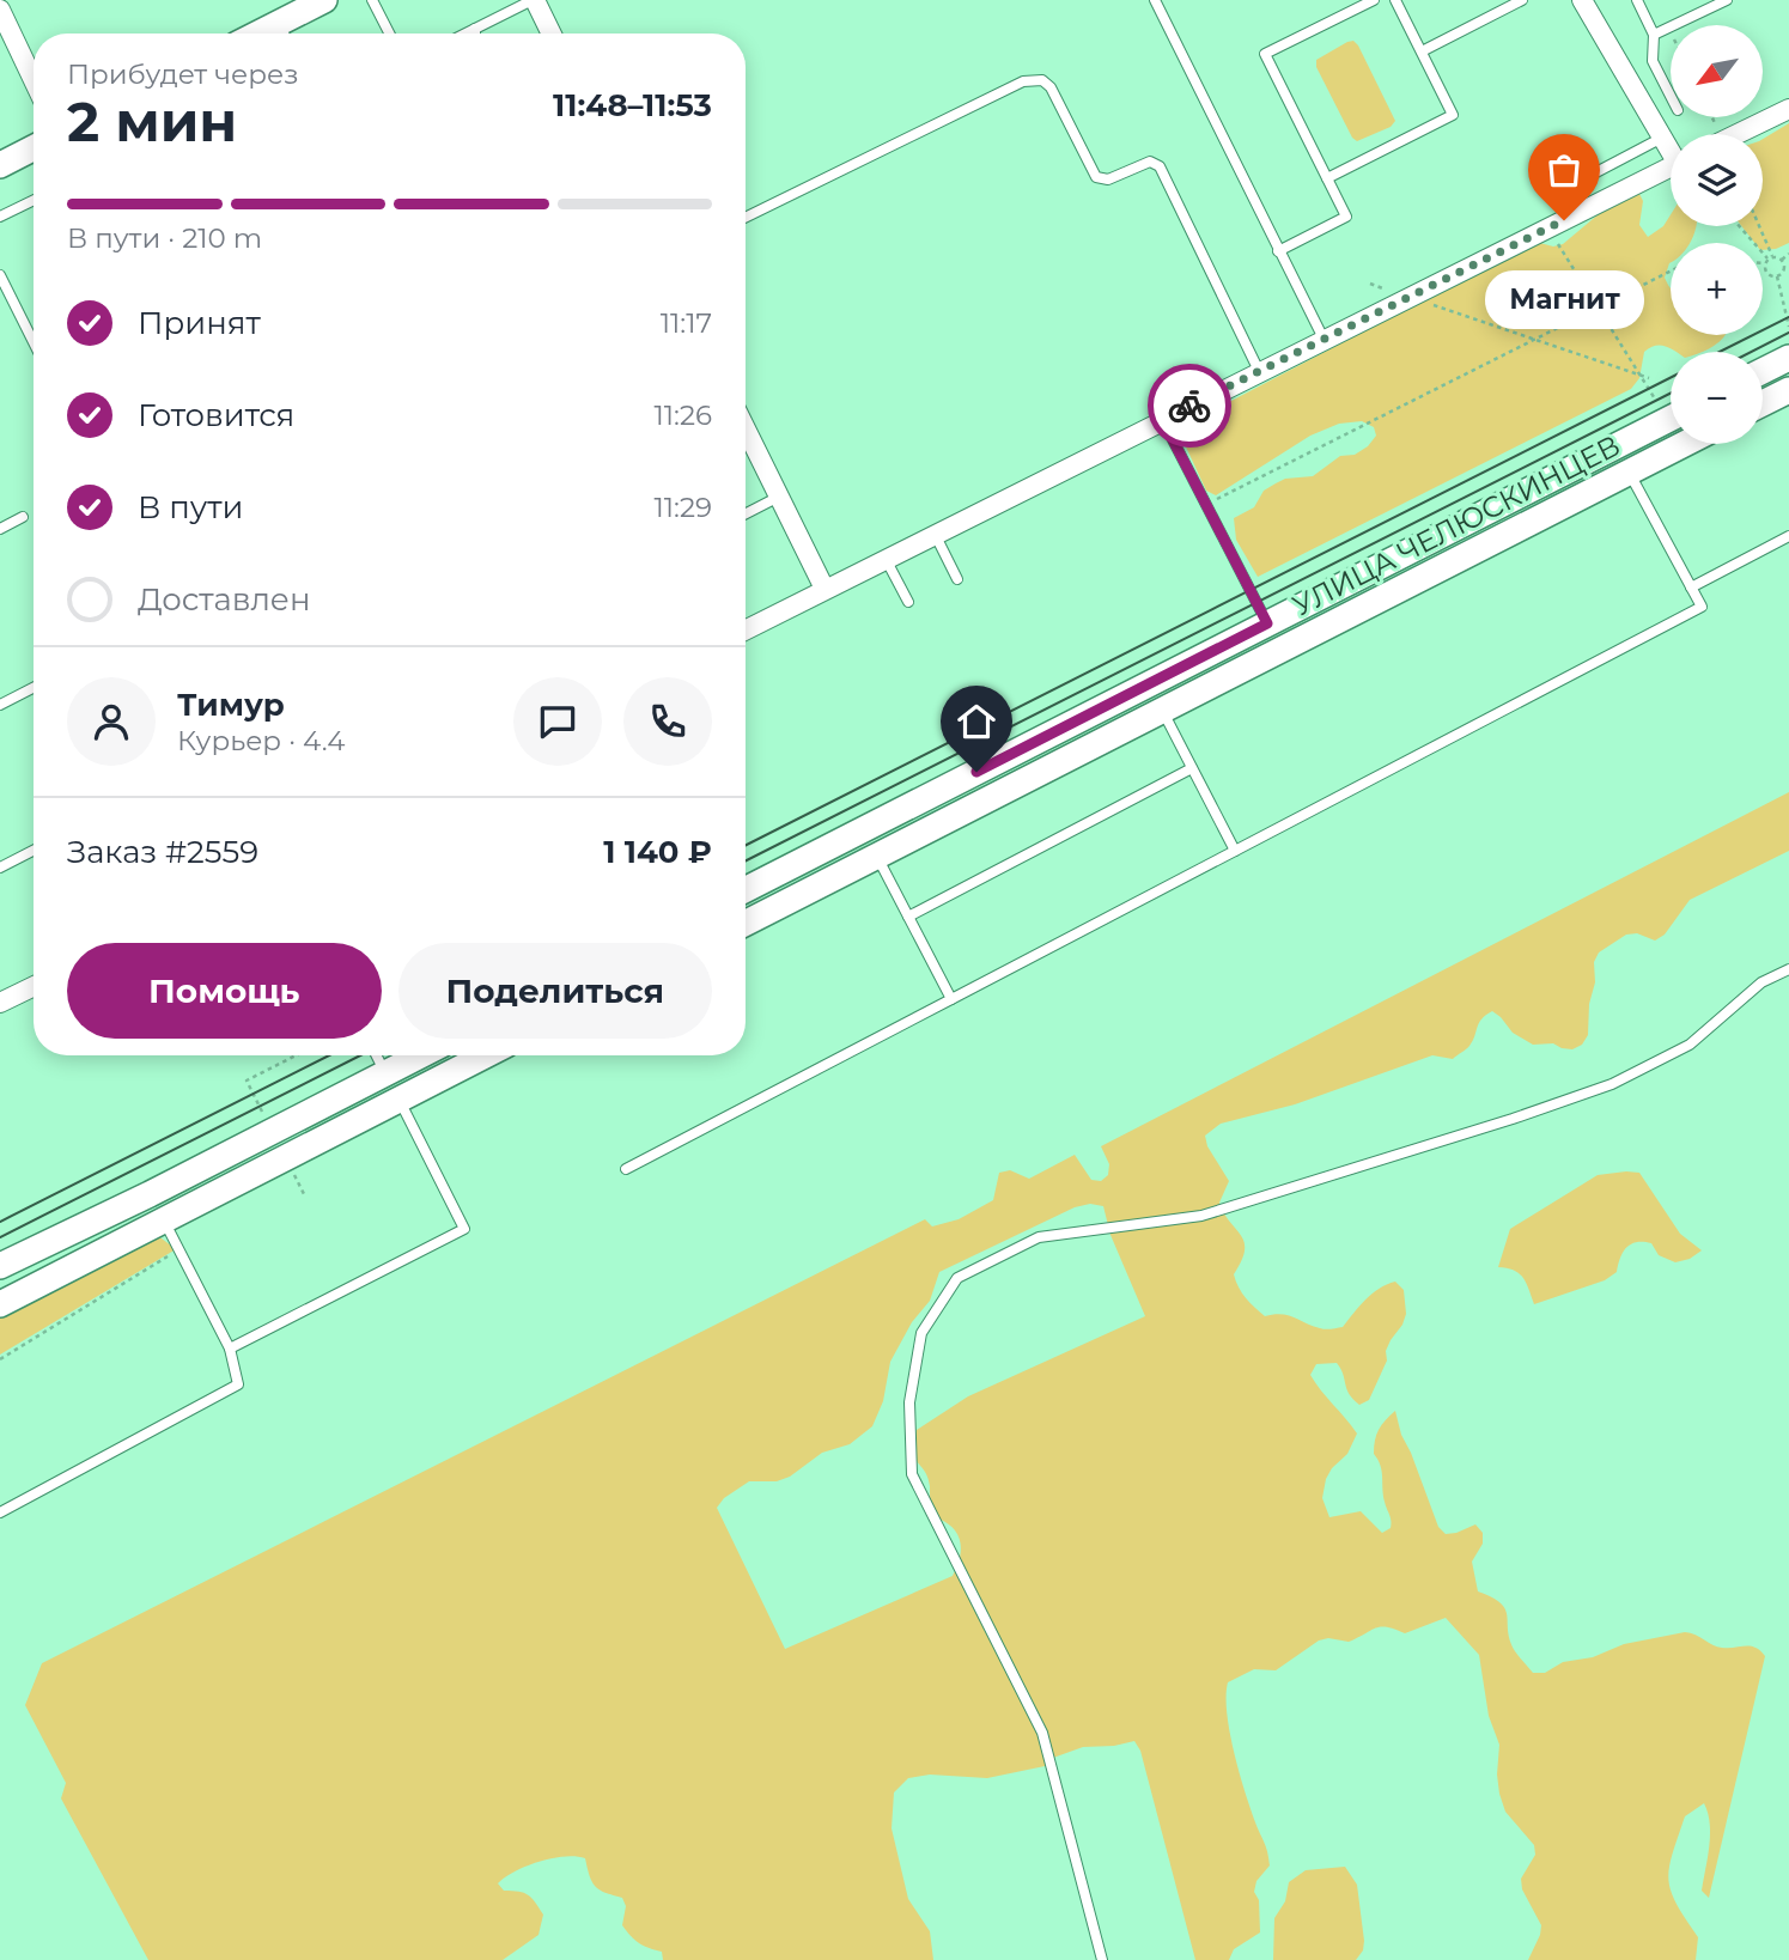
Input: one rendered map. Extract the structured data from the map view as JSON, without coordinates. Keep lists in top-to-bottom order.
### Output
{
  "streets": {
    "main road": ["УЛИЦА ЧЕЛЮСКИНЦЕВ"]
  },
  "places": ["Магнит"],
  "north": "bottom left",
  "page": {
    "map_buttons": ["+", "−"],
    "heading": ["2 мин", "Прибудет через", "11:48–11:53"],
    "panel": [
      "Тимур",
      "Курьер · 4.4",
      "Заказ #2559",
      "1 140 ₽"
    ],
    "bar": "В пути · 210 m",
    "bubble": "Магнит",
    "list": [
      ["Принят", "11:17"],
      ["Готовится", "11:26"],
      ["В пути", "11:29"],
      "Доставлен"
    ],
    "buttons": ["Помощь", "Поделиться"]
  }
}
